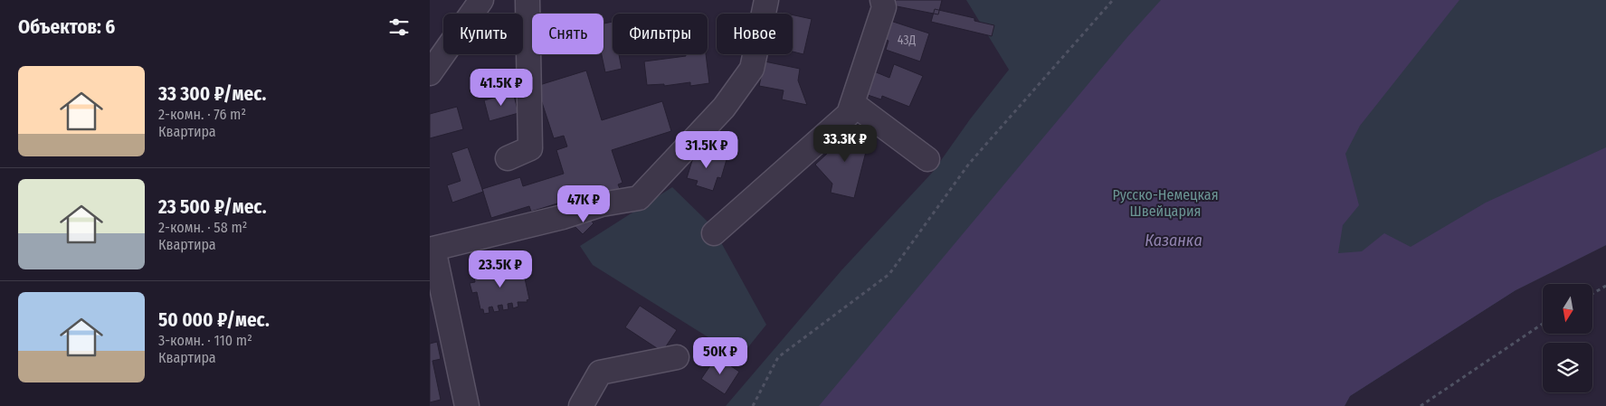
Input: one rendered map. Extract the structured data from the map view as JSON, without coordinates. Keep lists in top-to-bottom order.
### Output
{
  "water": ["Казанка"],
  "parks": ["Русско-Немецкая Швейцария"],
  "house_numbers": ["43Д"],
  "north": "bottom",
  "page": {
    "heading": "Объектов: 6",
    "chip": [
      "Купить",
      "Снять",
      "Фильтры",
      "Новое"
    ],
    "list": [
      {
        "name": "33 300 ₽/мес.",
        "note": "2-комн. · 76 m² · Квартира"
      },
      {
        "name": "23 500 ₽/мес.",
        "note": "2-комн. · 58 m² · Квартира"
      },
      {
        "name": "50 000 ₽/мес.",
        "note": "3-комн. · 110 m² · Квартира"
      }
    ],
    "price": [
      "41.5K ₽",
      "33.3K ₽",
      "31.5K ₽",
      "47K ₽",
      "23.5K ₽",
      "50K ₽"
    ]
  }
}
